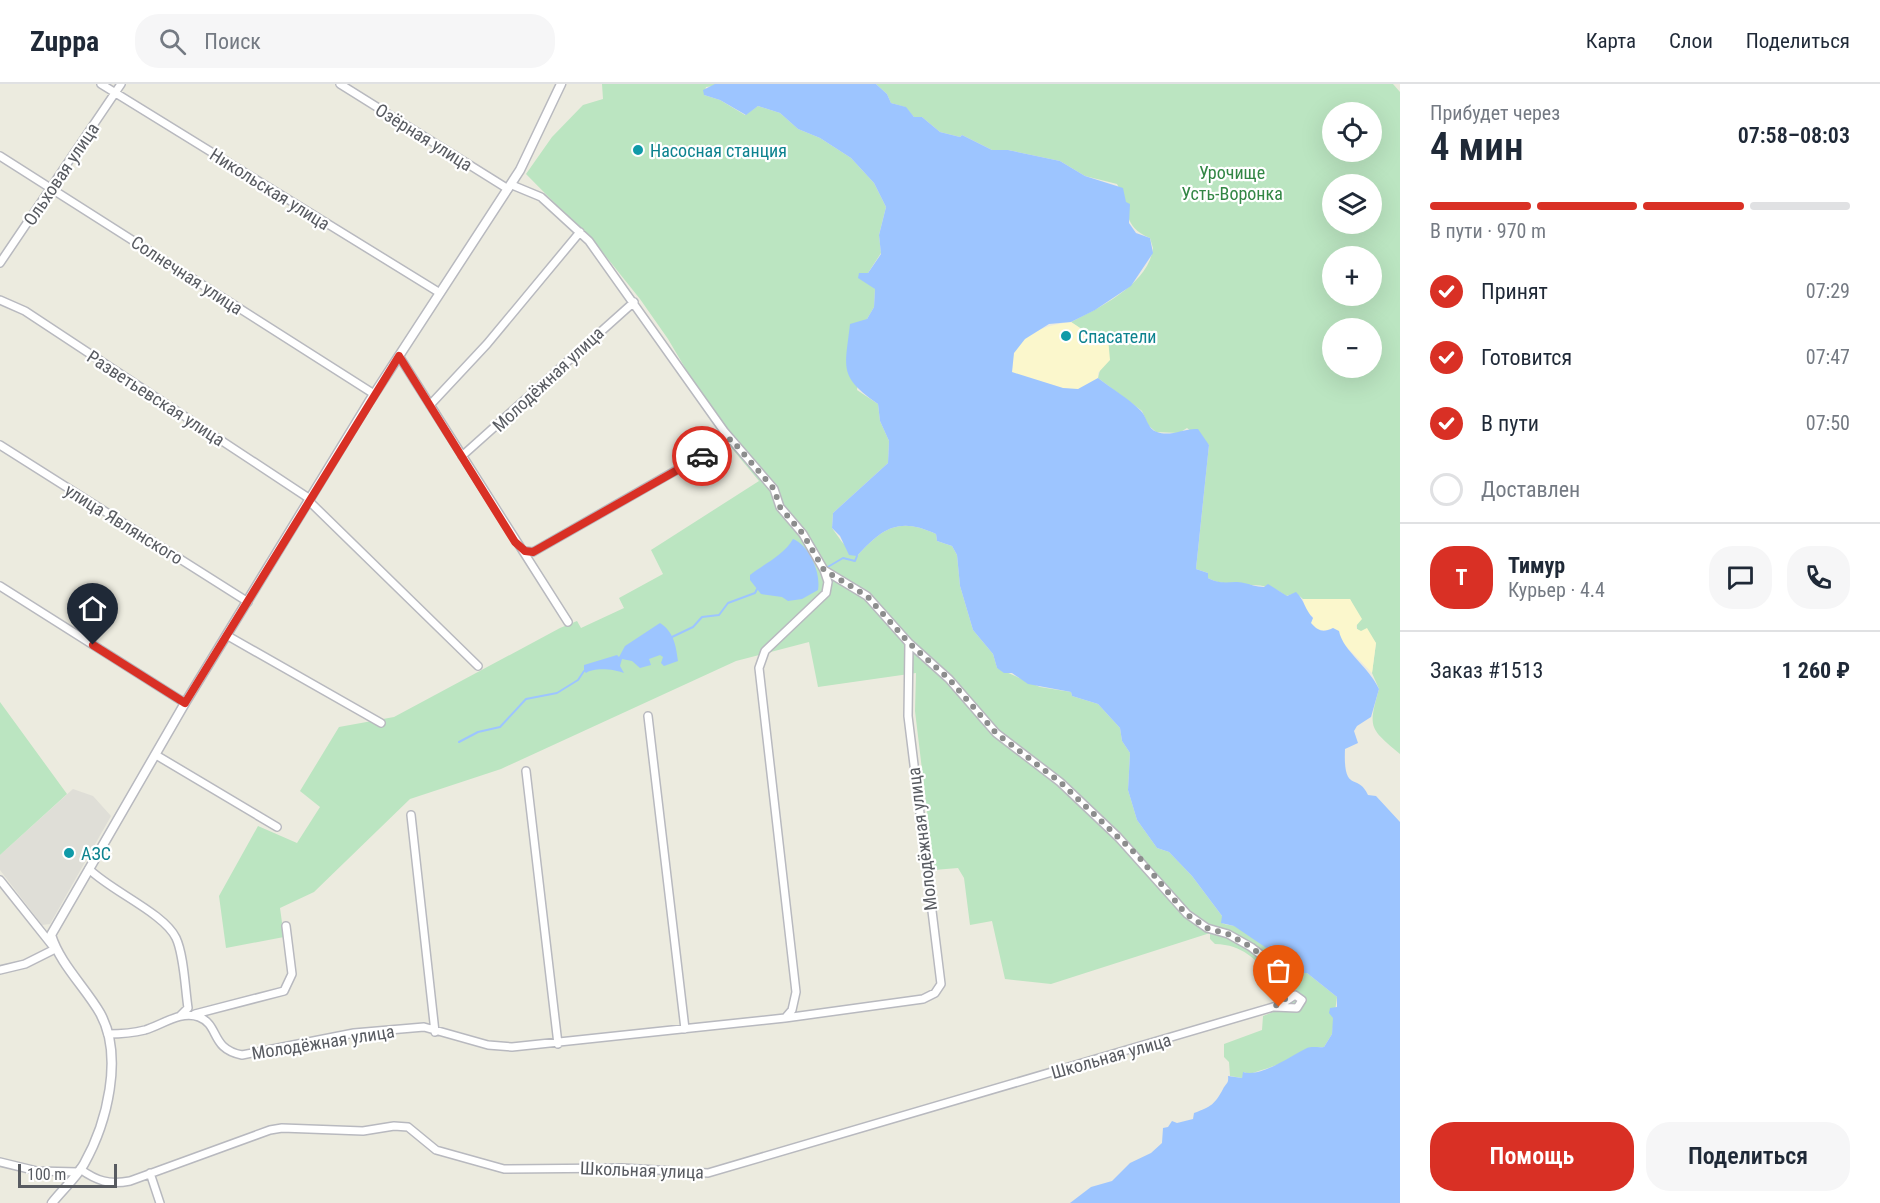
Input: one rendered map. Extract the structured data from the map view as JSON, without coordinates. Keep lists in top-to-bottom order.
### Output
{
  "streets": {
    "street": [
      "Озёрная улица",
      "Ольховая улица",
      "Никольская улица",
      "Солнечная улица",
      "Молодёжная улица",
      "Разветьевская улица",
      "улица Являнского",
      "Школьная улица"
    ]
  },
  "crossings": [
    ["Ольховая улица", "Никольская улица"],
    ["Ольховая улица", "Солнечная улица"],
    ["Молодёжная улица", "Школьная улица"]
  ],
  "parks": ["Урочище Усть-Воронка"],
  "places": ["Насосная станция", "Спасатели", "АЗС"],
  "scale_bar": "100 m",
  "page": {
    "header": "Zuppa",
    "search": "Поиск",
    "nav": ["Карта", "Слои", "Поделиться"],
    "heading": ["4 мин", "Прибудет через", "07:58–08:03"],
    "panel": [
      "Тимур",
      "Курьер · 4.4",
      "Заказ #1513",
      "1 260 ₽"
    ],
    "map_buttons": ["+", "−"],
    "bar": "В пути · 970 m",
    "list": [
      ["Принят", "07:29"],
      ["Готовится", "07:47"],
      ["В пути", "07:50"],
      "Доставлен"
    ],
    "round": "Т",
    "buttons": ["Помощь", "Поделиться"],
    "scale": "100 m"
  }
}
